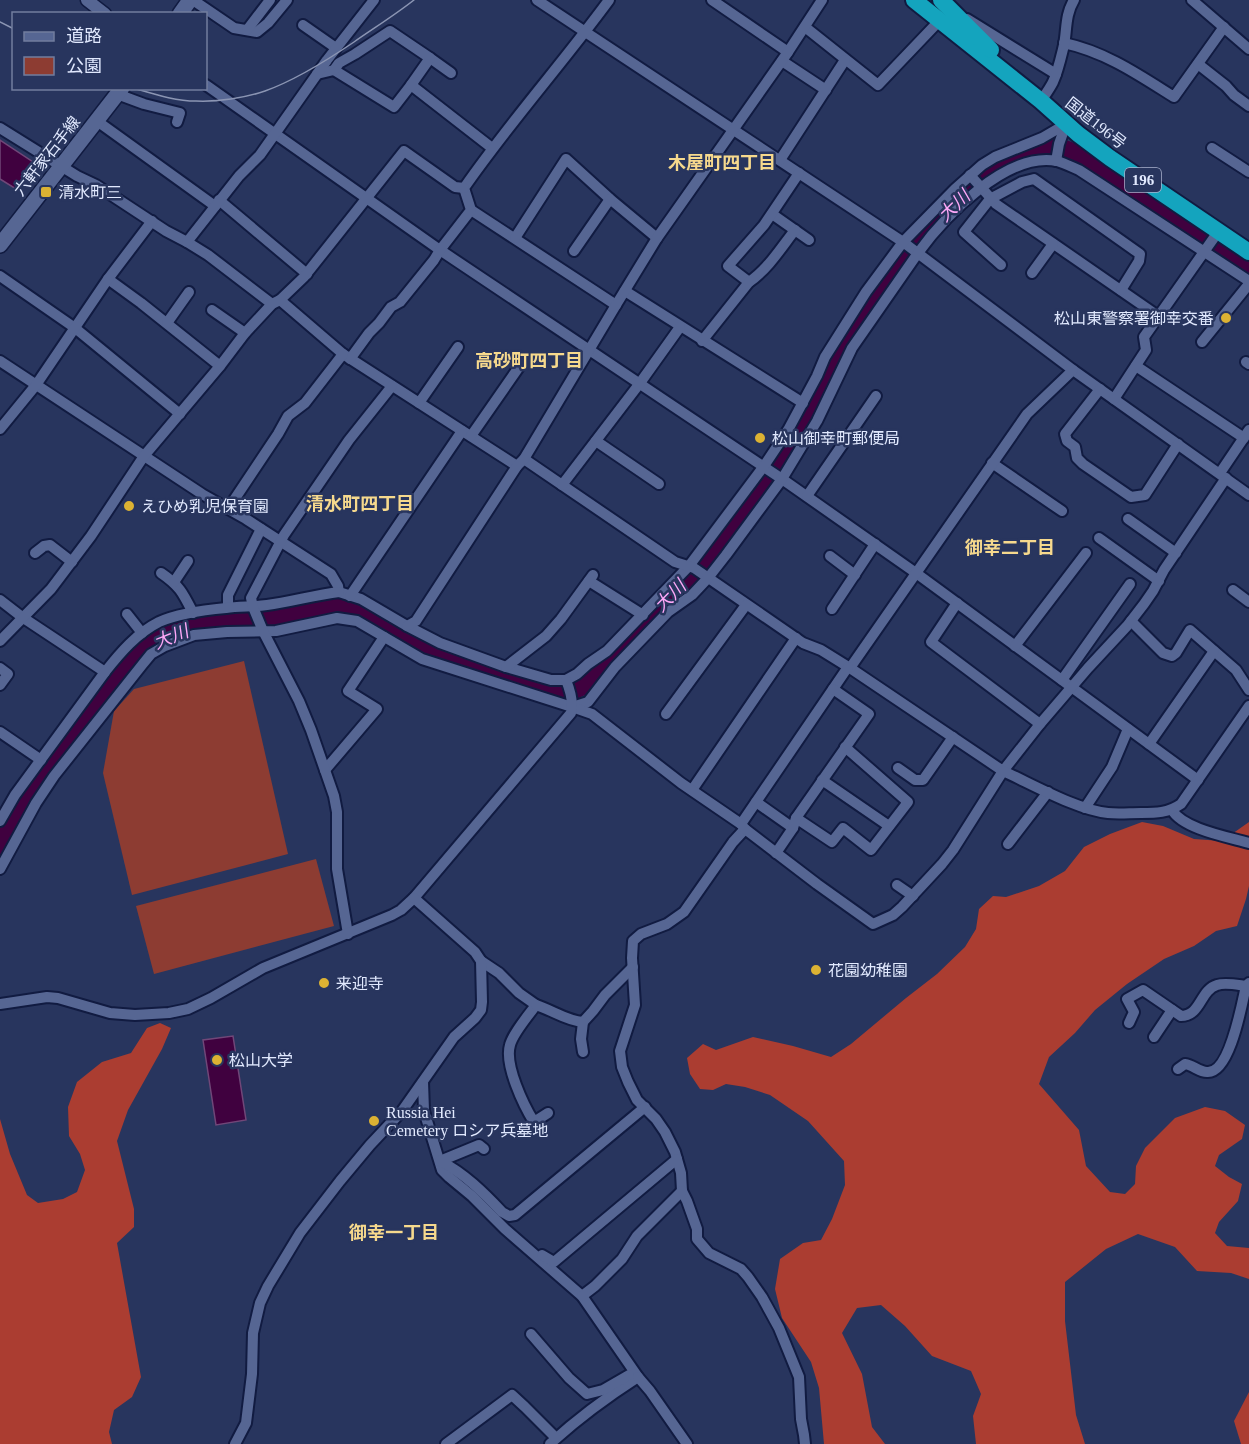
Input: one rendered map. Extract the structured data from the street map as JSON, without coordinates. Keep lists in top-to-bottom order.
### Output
{
  "streets": {
    "highway": ["国道196号", "196"],
    "main road": ["六軒家石手線"]
  },
  "districts": [
    "木屋町四丁目",
    "高砂町四丁目",
    "清水町四丁目",
    "御幸二丁目",
    "御幸一丁目"
  ],
  "water": ["大川"],
  "places": {
    "transit": ["清水町三"],
    "other": [
      "松山東警察署御幸交番",
      "松山御幸町郵便局",
      "えひめ乳児保育園",
      "花園幼稚園",
      "来迎寺",
      "松山大学",
      "Russia Hei Cemetery ロシア兵墓地"
    ]
  },
  "legend": ["道路", "公園"]
}
